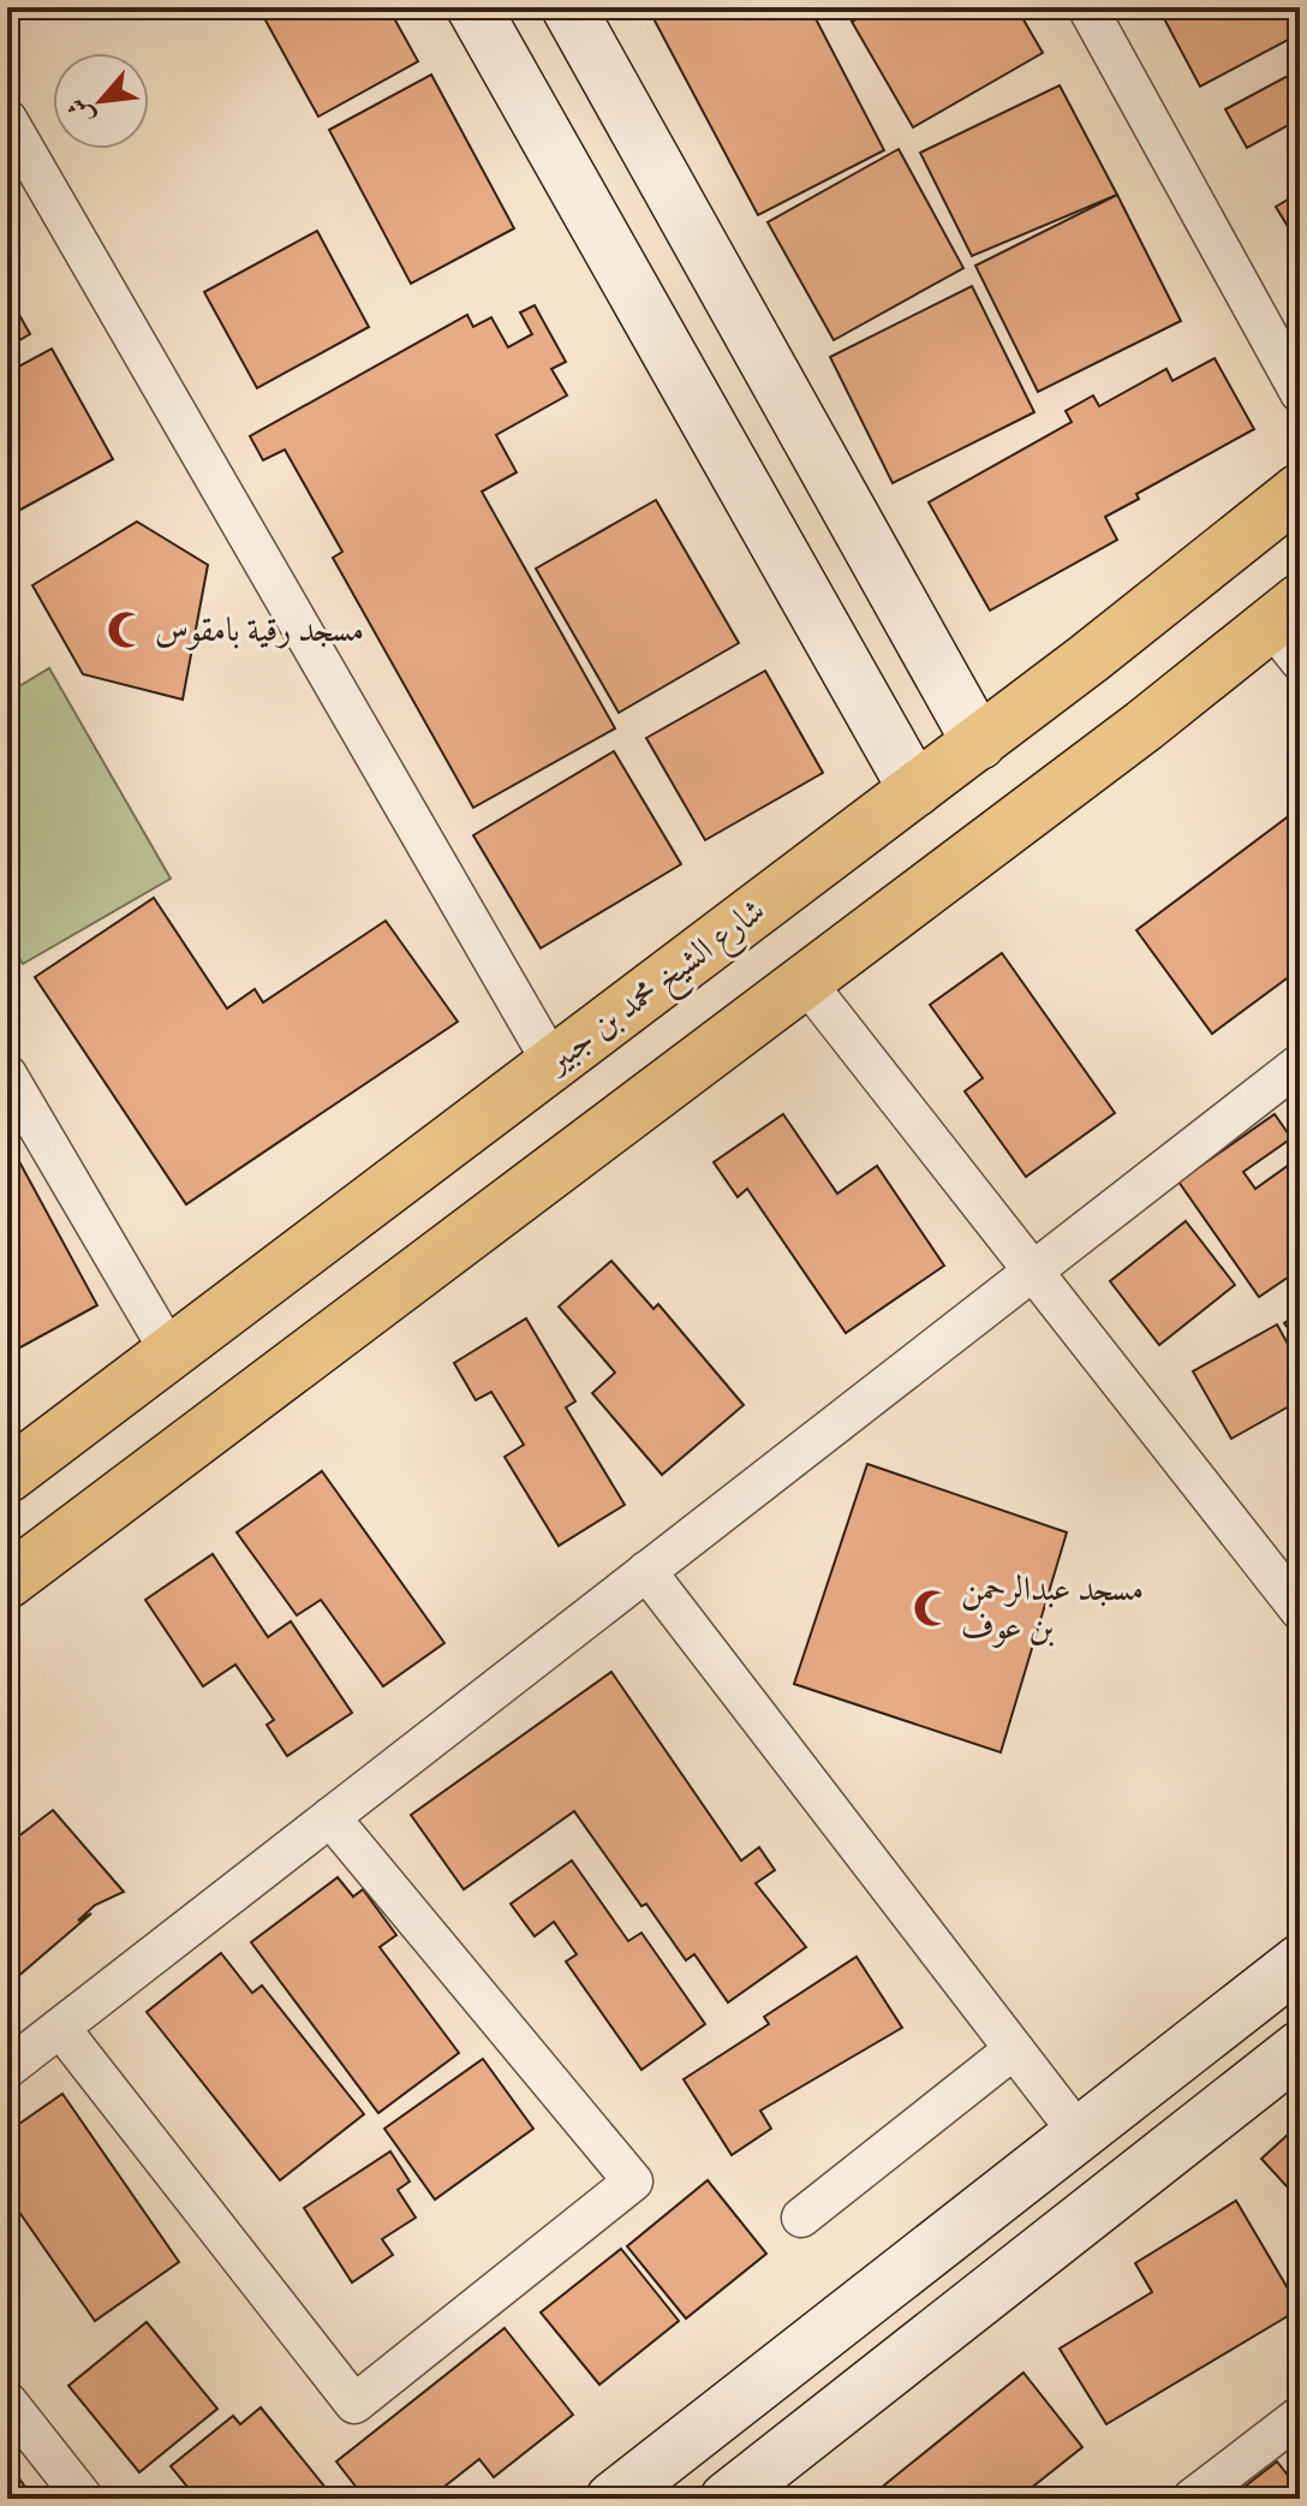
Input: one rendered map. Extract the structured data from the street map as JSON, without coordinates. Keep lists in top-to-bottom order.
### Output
{
  "streets": {
    "main road": ["شارع الشيخ محمد بن جبير"]
  },
  "places": {
    "mosque": ["مسجد رقية بامقوس", "مسجد عبدالرحمن بن عوف"]
  },
  "north": "bottom left"
}
